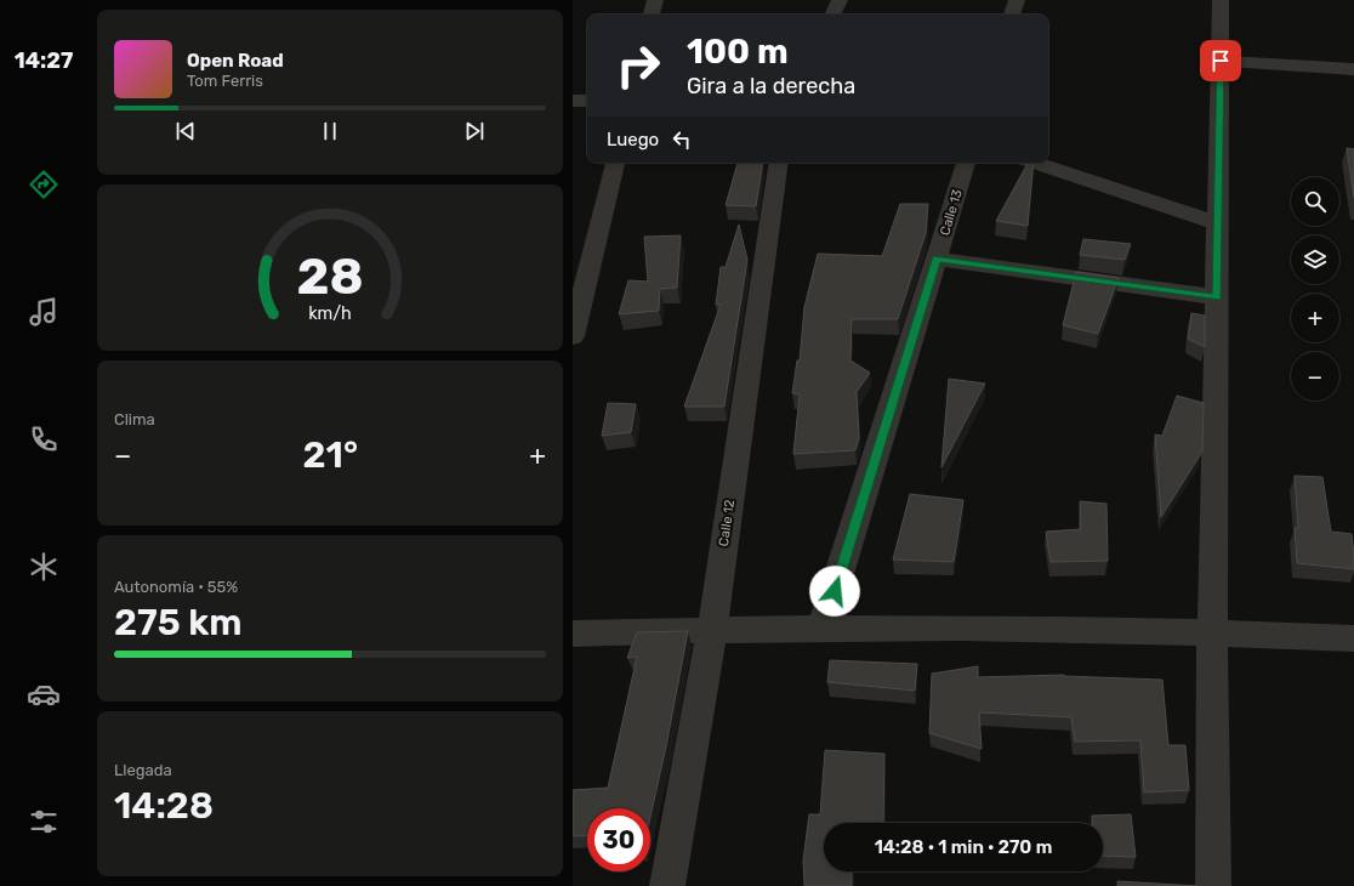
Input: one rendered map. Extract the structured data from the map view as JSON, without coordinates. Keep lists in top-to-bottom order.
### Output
{
  "streets": {
    "street": ["Calle 13", "Calle 12"]
  },
  "page": {
    "tabs": "14:27",
    "turn": ["100 m", "Gira a la derecha"],
    "song": ["Open Road", "Tom Ferris"],
    "then": "Luego",
    "map_buttons": ["+", "−"],
    "tile": [
      "Clima",
      ["Autonomía · 55%", "275 km"],
      ["Llegada", "14:28"]
    ],
    "heat": ["−", "21°", "+"],
    "limit": "30",
    "trip": "14:28 · 1 min · 270 m",
    "gauge": ["28", "km/h"]
  }
}
